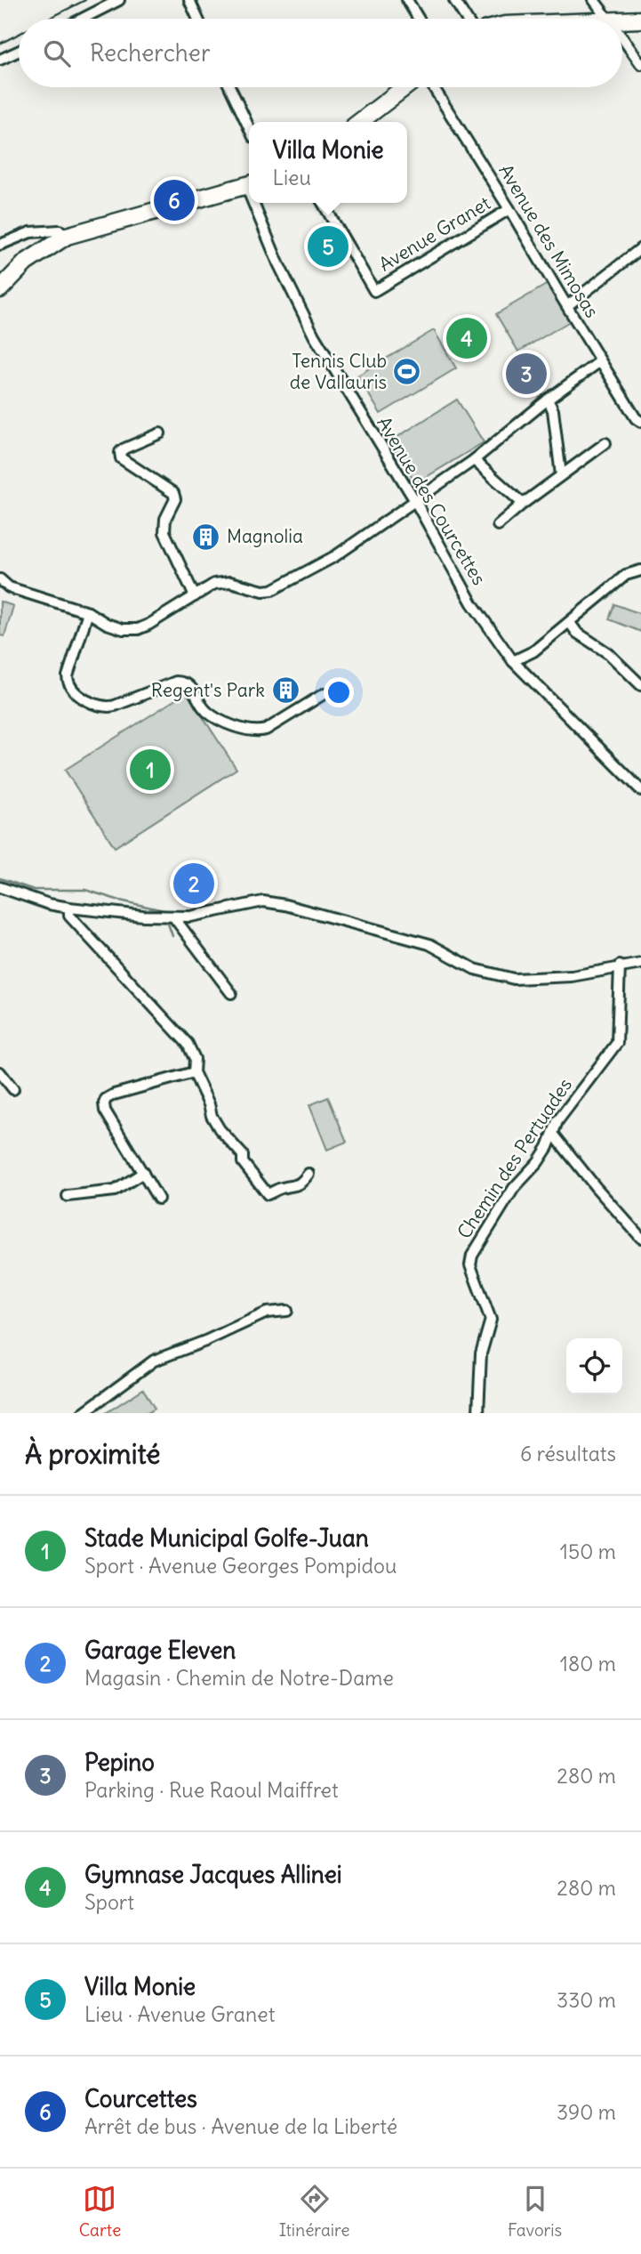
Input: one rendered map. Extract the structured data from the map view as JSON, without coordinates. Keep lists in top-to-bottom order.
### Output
{
  "streets": {
    "street": [
      "Avenue Granet",
      "Avenue des Mimosas",
      "Avenue des Courcettes",
      "Chemin des Pertuades"
    ]
  },
  "crossings": [
    ["Avenue Granet", "Avenue des Mimosas"]
  ],
  "places": {
    "sports": ["Tennis Club de Vallauris"],
    "building": ["Magnolia", "Regent's Park"]
  },
  "page": {
    "search": "Rechercher",
    "popup": ["Villa Monie", "Lieu"],
    "pins": [
      "6",
      "5",
      "4",
      "3",
      "1",
      "2"
    ],
    "heading": ["À proximité", "6 résultats"],
    "list": [
      {
        "mark": "1",
        "name": "Stade Municipal Golfe-Juan",
        "note": "Sport · Avenue Georges Pompidou",
        "value": "150 m"
      },
      {
        "mark": "2",
        "name": "Garage Eleven",
        "note": "Magasin · Chemin de Notre-Dame",
        "value": "180 m"
      },
      {
        "mark": "3",
        "name": "Pepino",
        "note": "Parking · Rue Raoul Maiffret",
        "value": "280 m"
      },
      {
        "mark": "4",
        "name": "Gymnase Jacques Allinei",
        "note": "Sport",
        "value": "280 m"
      },
      {
        "mark": "5",
        "name": "Villa Monie",
        "note": "Lieu · Avenue Granet",
        "value": "330 m"
      },
      {
        "mark": "6",
        "name": "Courcettes",
        "note": "Arrêt de bus · Avenue de la Liberté",
        "value": "390 m"
      }
    ],
    "nav": ["Carte", "Itinéraire", "Favoris"]
  }
}
